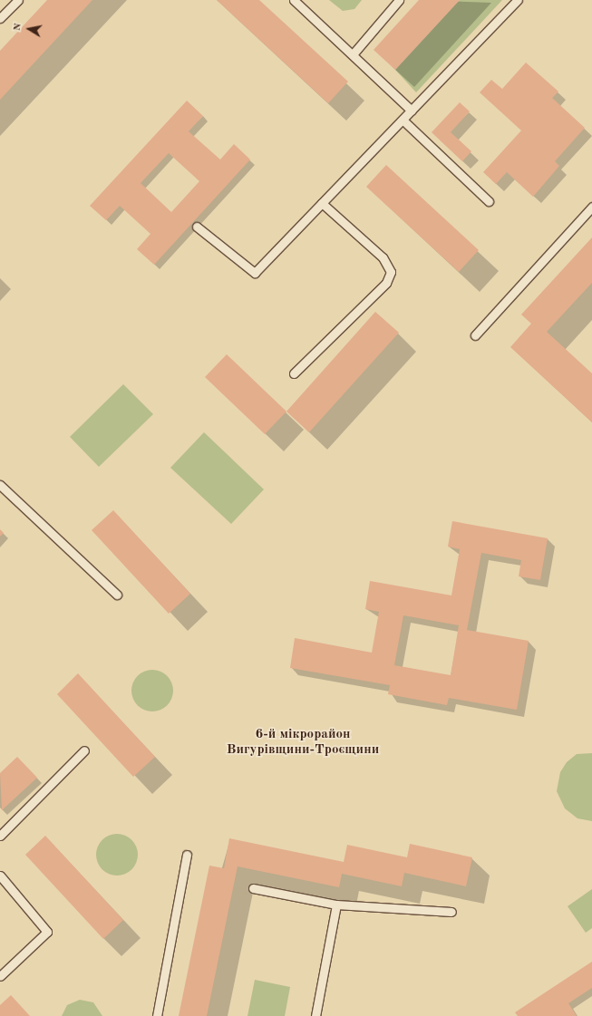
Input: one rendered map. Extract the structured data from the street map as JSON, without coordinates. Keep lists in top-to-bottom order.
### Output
{
  "districts": ["6-й мікрорайон Вигурівщини-Троєщини"],
  "north": "left"
}
